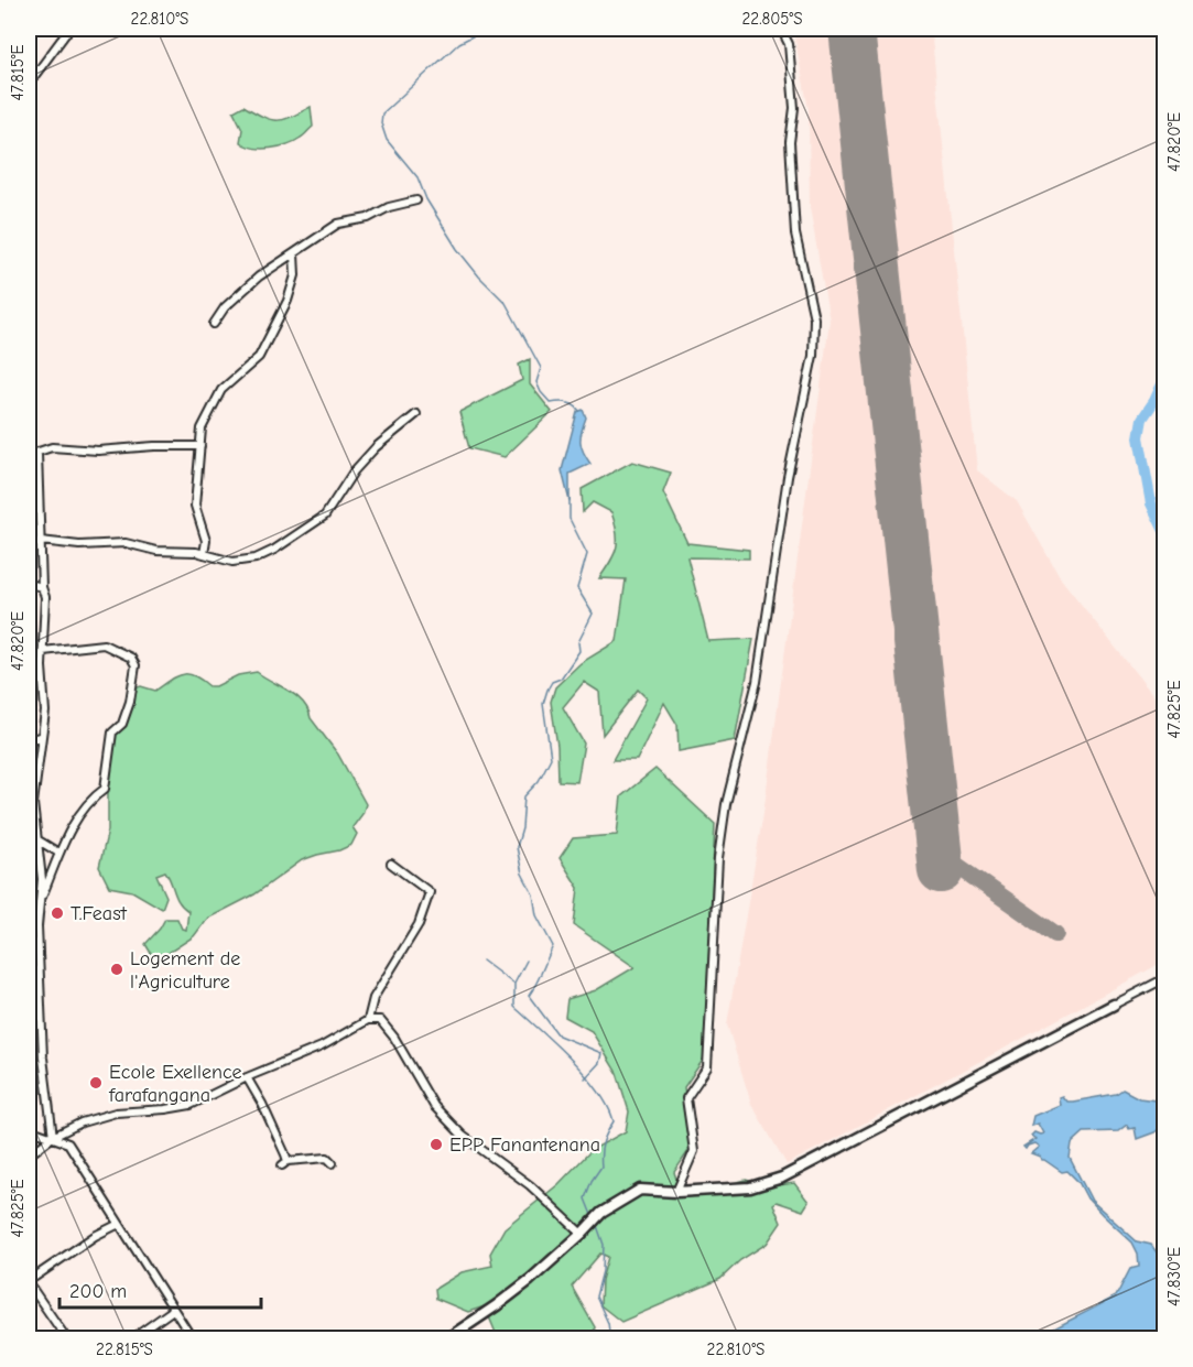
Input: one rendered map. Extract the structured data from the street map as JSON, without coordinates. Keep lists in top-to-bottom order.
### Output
{
  "places": [
    "T.Feast",
    "Logement de l'Agriculture",
    "Ecole Exellence farafangana",
    "EPP Fanantenana"
  ],
  "scale_bar": "200 m",
  "coordinates": [
    "22.810°S",
    "22.805°S",
    "47.815°E",
    "47.820°E",
    "47.825°E",
    "47.830°E",
    "22.815°S"
  ]
}
